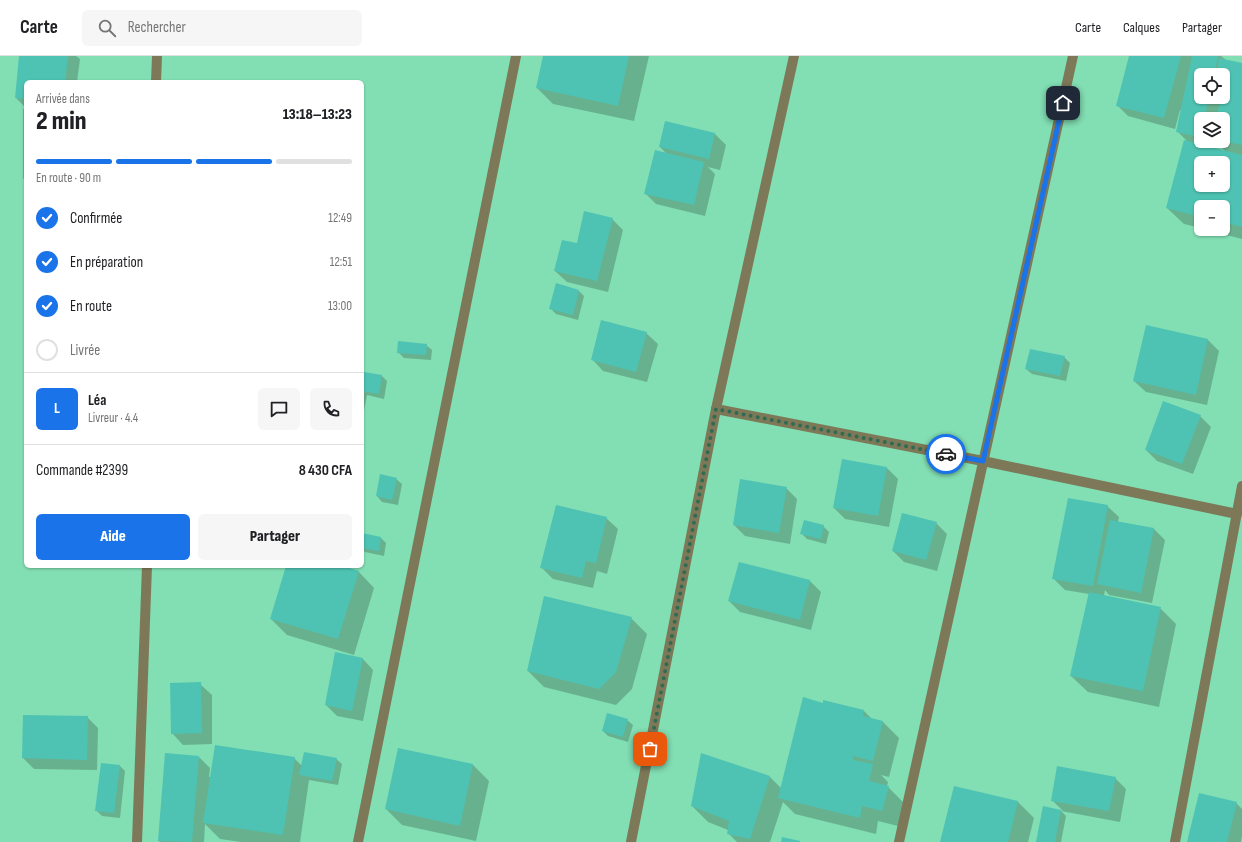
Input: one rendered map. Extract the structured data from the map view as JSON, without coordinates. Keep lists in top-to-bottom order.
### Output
{
  "page": {
    "header": "Carte",
    "search": "Rechercher",
    "nav": ["Carte", "Calques", "Partager"],
    "map_buttons": ["+", "−"],
    "heading": ["2 min", "Arrivée dans", "13:18–13:23"],
    "panel": [
      "Léa",
      "Livreur · 4.4",
      "Commande #2399",
      "8 430 CFA"
    ],
    "bar": "En route · 90 m",
    "list": [
      ["Confirmée", "12:49"],
      ["En préparation", "12:51"],
      ["En route", "13:00"],
      "Livrée"
    ],
    "round": "L",
    "buttons": ["Aide", "Partager"]
  }
}
